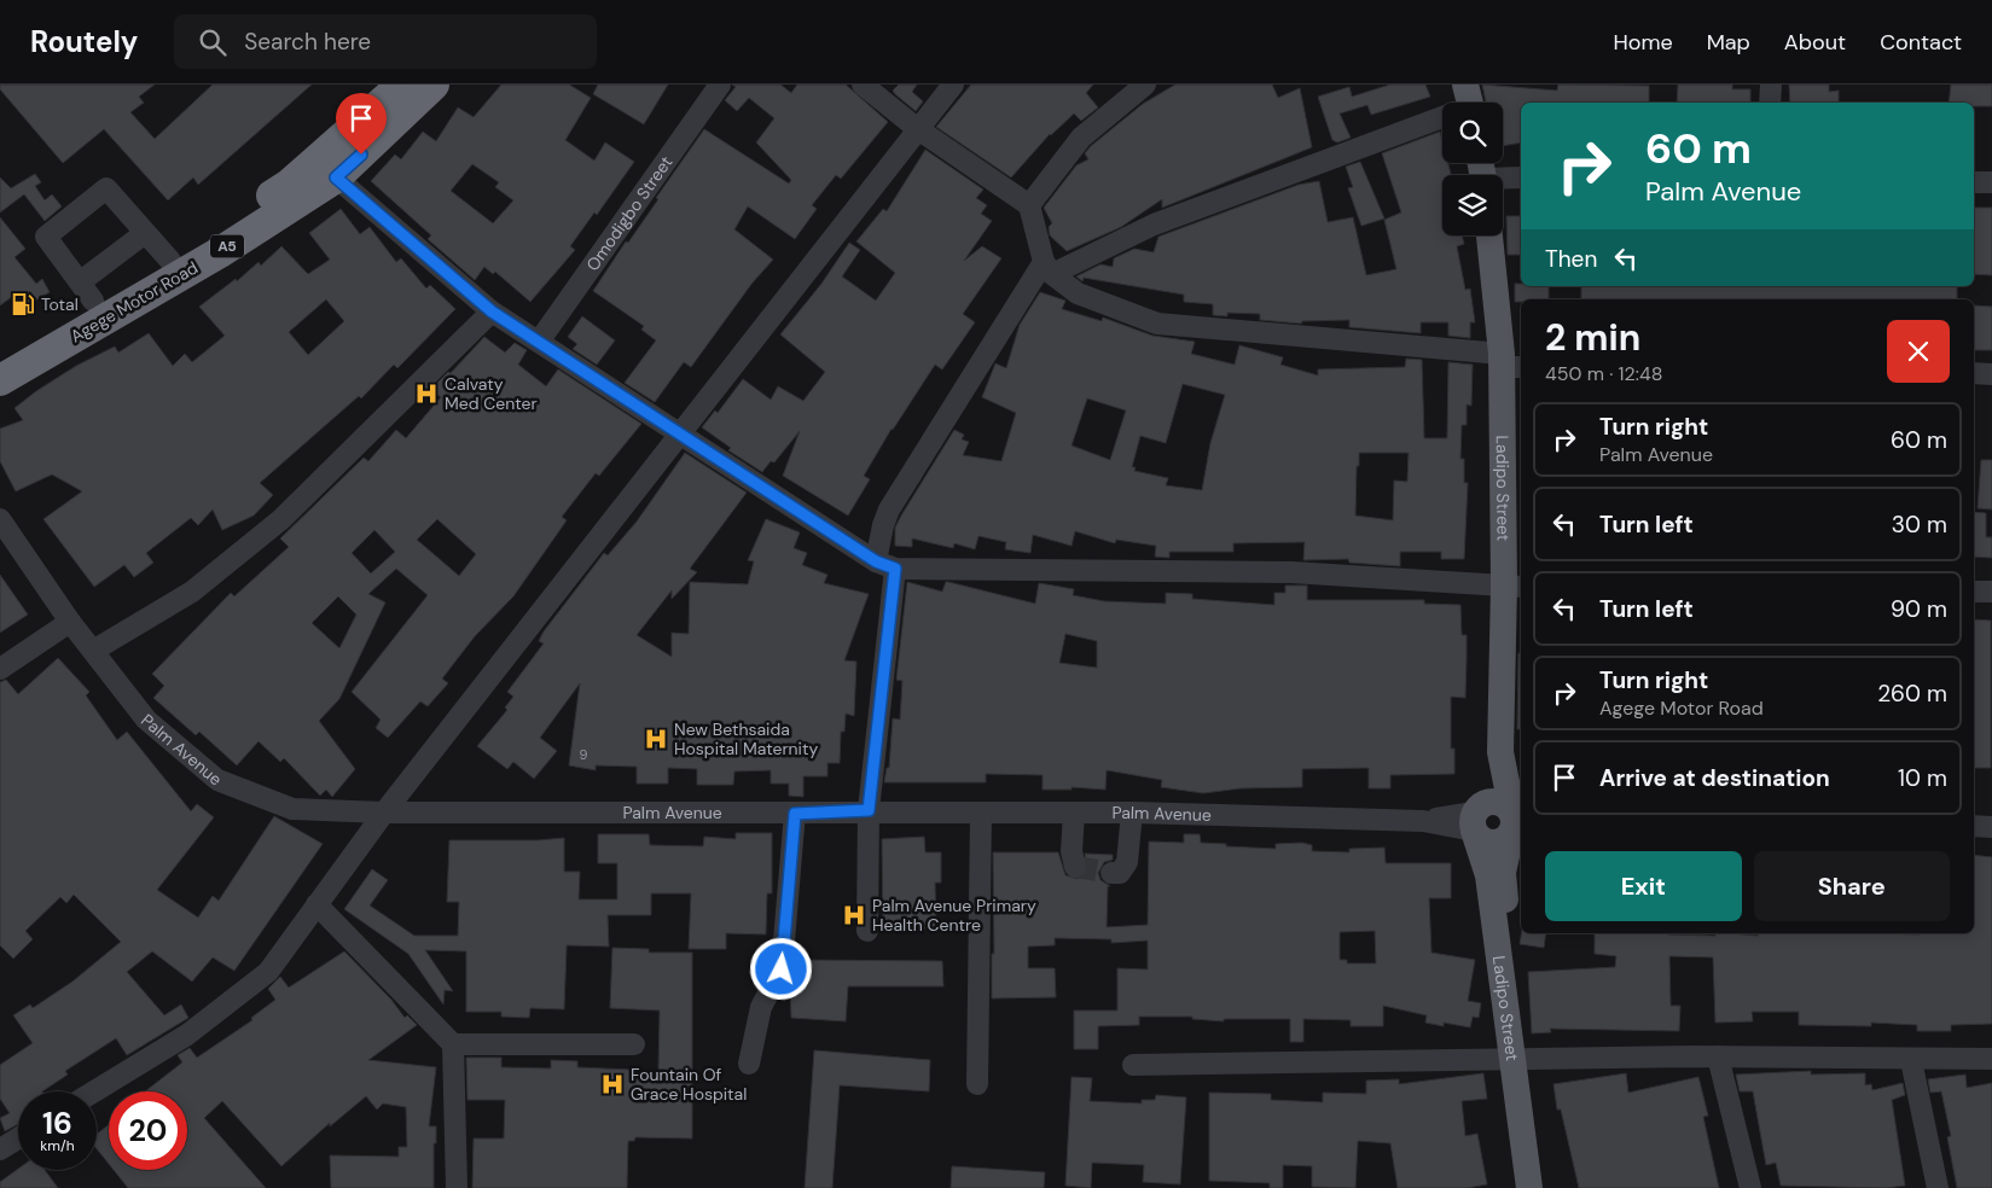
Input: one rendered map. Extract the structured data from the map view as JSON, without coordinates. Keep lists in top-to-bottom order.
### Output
{
  "streets": {
    "highway": ["A5", "Agege Motor Road"],
    "main road": ["Ladipo Street"],
    "street": ["Omodigbo Street", "Palm Avenue"]
  },
  "crossings": [
    ["Ladipo Street", "Palm Avenue"]
  ],
  "places": {
    "fuel station": ["Total"],
    "hospital": [
      "Calvaty Med Center",
      "New Bethsaida Hospital Maternity",
      "Palm Avenue Primary Health Centre",
      "Fountain Of Grace Hospital"
    ]
  },
  "house_numbers": ["9"],
  "page": {
    "header": "Routely",
    "search": "Search here",
    "nav": [
      "Home",
      "Map",
      "About",
      "Contact"
    ],
    "turn": ["60 m", "Palm Avenue"],
    "then": "Then",
    "heading": ["2 min", "450 m · 12:48"],
    "list": [
      {
        "name": "Turn right",
        "note": "Palm Avenue",
        "value": "60 m"
      },
      {
        "name": "Turn left",
        "value": "30 m"
      },
      {
        "name": "Turn left",
        "value": "90 m"
      },
      {
        "name": "Turn right",
        "note": "Agege Motor Road",
        "value": "260 m"
      },
      {
        "name": "Arrive at destination",
        "value": "10 m"
      }
    ],
    "buttons": ["Exit", "Share"],
    "speed": "16 km/h",
    "limit": "20"
  }
}
